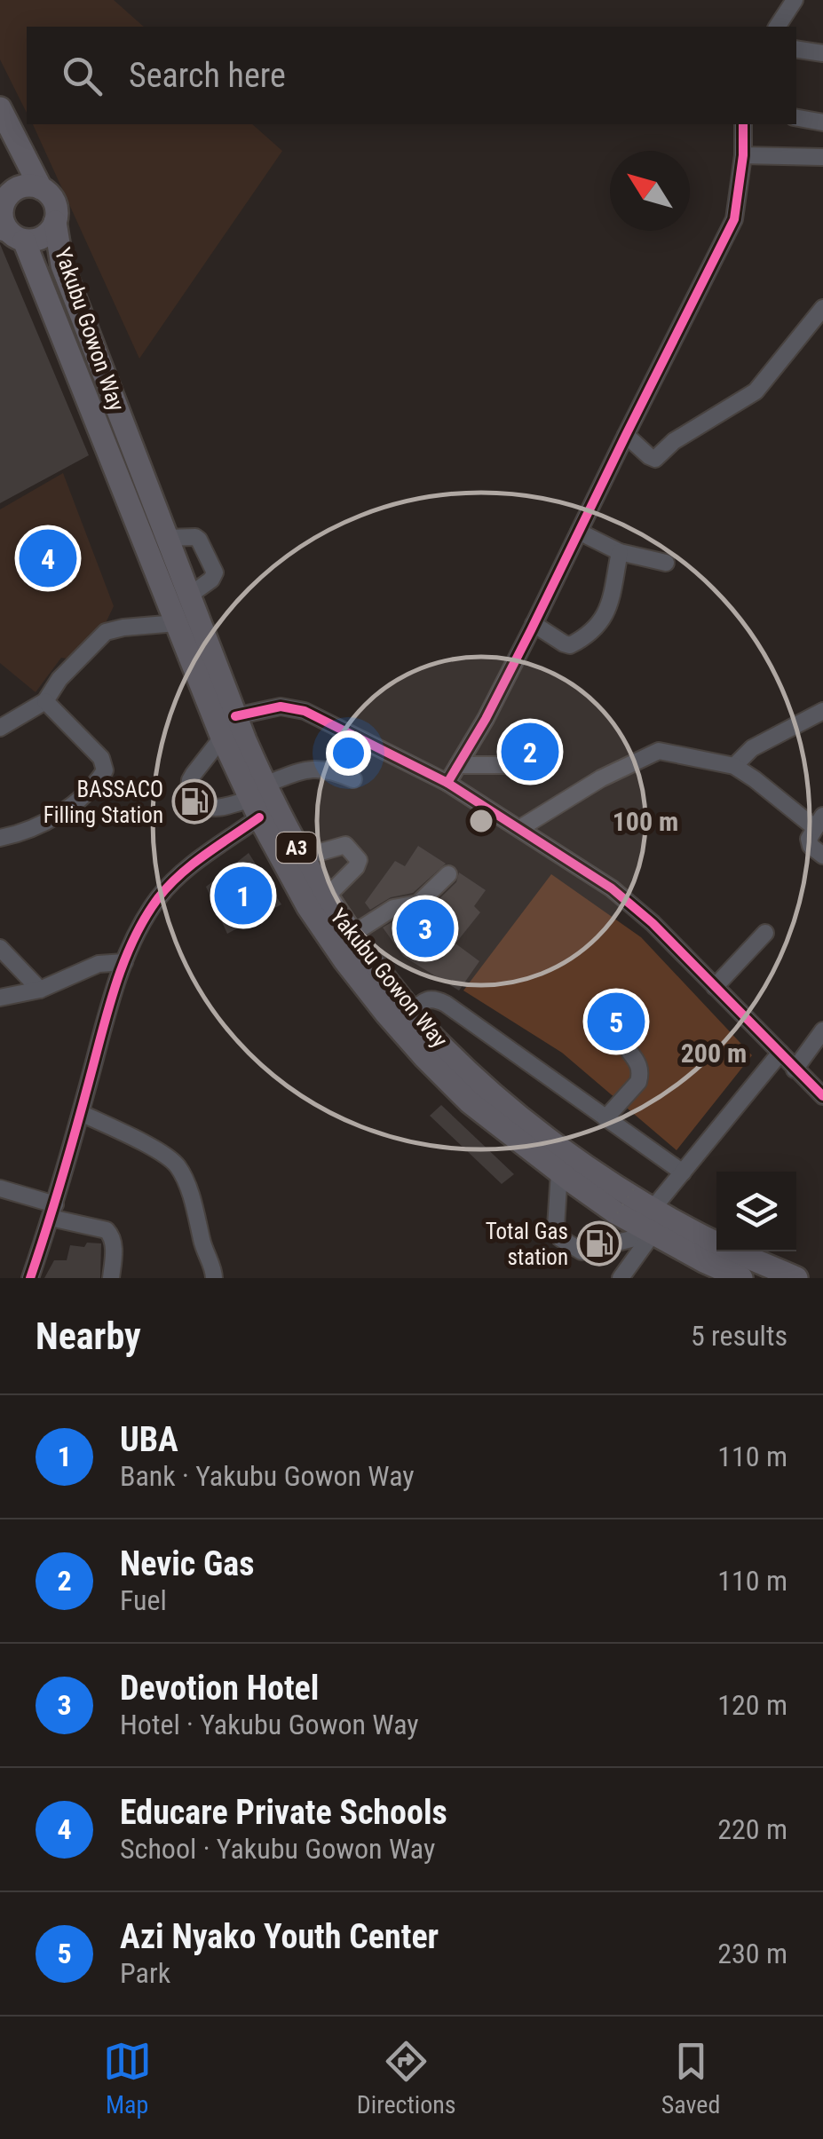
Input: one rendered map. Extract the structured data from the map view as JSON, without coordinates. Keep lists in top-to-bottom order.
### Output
{
  "streets": {
    "highway": ["Yakubu Gowon Way", "A3"]
  },
  "places": {
    "fuel station": ["BASSACO Filling Station", "Total Gas station"]
  },
  "north": "top left",
  "page": {
    "search": "Search here",
    "pins": [
      "4",
      "2",
      "1",
      "3",
      "5"
    ],
    "heading": ["Nearby", "5 results"],
    "list": [
      {
        "mark": "1",
        "name": "UBA",
        "note": "Bank · Yakubu Gowon Way",
        "value": "110 m"
      },
      {
        "mark": "2",
        "name": "Nevic Gas",
        "note": "Fuel",
        "value": "110 m"
      },
      {
        "mark": "3",
        "name": "Devotion Hotel",
        "note": "Hotel · Yakubu Gowon Way",
        "value": "120 m"
      },
      {
        "mark": "4",
        "name": "Educare Private Schools",
        "note": "School · Yakubu Gowon Way",
        "value": "220 m"
      },
      {
        "mark": "5",
        "name": "Azi Nyako Youth Center",
        "note": "Park",
        "value": "230 m"
      }
    ],
    "nav": ["Map", "Directions", "Saved"]
  },
  "rings": ["100 m", "200 m"]
}
